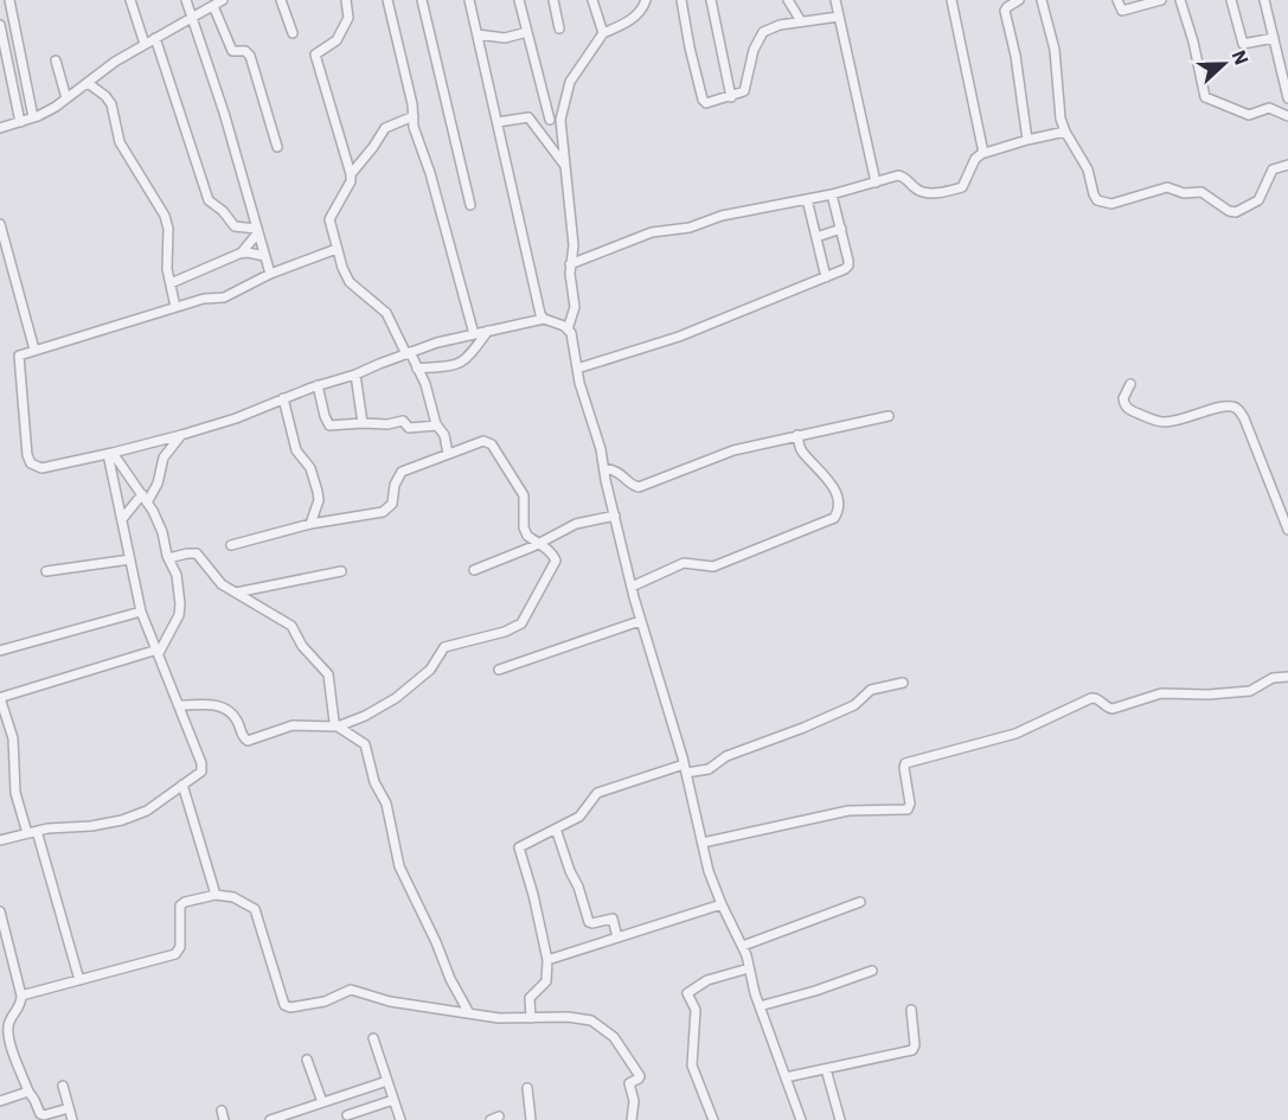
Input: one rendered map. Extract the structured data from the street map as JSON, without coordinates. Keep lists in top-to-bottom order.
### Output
{
  "north": "right"
}
